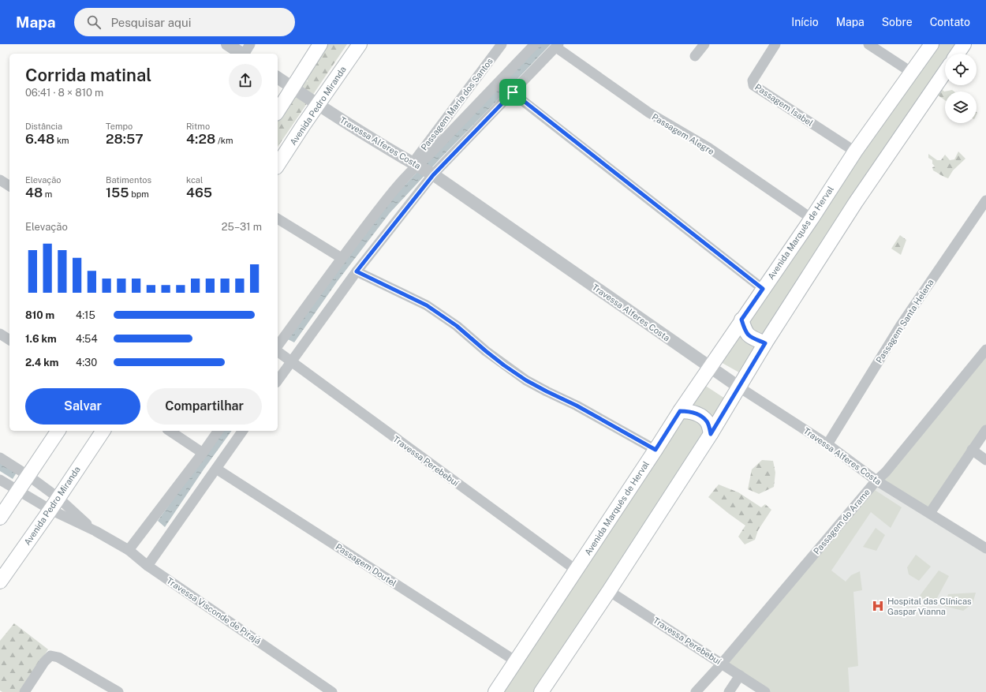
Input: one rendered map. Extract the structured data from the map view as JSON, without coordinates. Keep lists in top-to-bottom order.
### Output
{
  "streets": {
    "main road": ["Avenida Pedro Miranda", "Avenida Marquês de Herval"],
    "street": [
      "Passagem Maria dos Santos",
      "Passagem Isabel",
      "Passagem Alegre",
      "Travessa Alferes Costa",
      "Passagem Santa Helena",
      "Travessa Perebebuí",
      "Passagem do Arame",
      "Passagem Doutel",
      "Travessa Visconde de Pirajá"
    ]
  },
  "crossings": [
    ["Passagem Maria dos Santos", "Travessa Alferes Costa"],
    ["Passagem Isabel", "Avenida Marquês de Herval"],
    ["Avenida Pedro Miranda", "Travessa Alferes Costa"],
    ["Avenida Pedro Miranda", "Travessa Visconde de Pirajá"],
    ["Passagem Alegre", "Avenida Marquês de Herval"],
    ["Travessa Alferes Costa", "Avenida Marquês de Herval"],
    ["Travessa Alferes Costa", "Passagem Santa Helena"],
    ["Travessa Alferes Costa", "Passagem do Arame"],
    ["Avenida Marquês de Herval", "Travessa Perebebuí"],
    ["Avenida Marquês de Herval", "Passagem Doutel"],
    ["Travessa Perebebuí", "Passagem do Arame"]
  ],
  "places": {
    "hospital": ["Hospital das Clínicas Gaspar Vianna"]
  },
  "page": {
    "header": "Mapa",
    "search": "Pesquisar aqui",
    "nav": [
      "Início",
      "Mapa",
      "Sobre",
      "Contato"
    ],
    "heading": ["Corrida matinal", "06:41 · 8 × 810 m"],
    "stats": [
      ["Distância", "6.48 km"],
      ["Tempo", "28:57"],
      ["Ritmo", "4:28 /km"],
      ["Elevação", "48 m"],
      ["Batimentos", "155 bpm"],
      ["kcal", "465"]
    ],
    "chart": ["Elevação", "25–31 m"],
    "list": [
      {
        "name": "810 m",
        "note": "4:15"
      },
      {
        "name": "1.6 km",
        "note": "4:54"
      },
      {
        "name": "2.4 km",
        "note": "4:30"
      }
    ],
    "buttons": ["Salvar", "Compartilhar"]
  }
}
